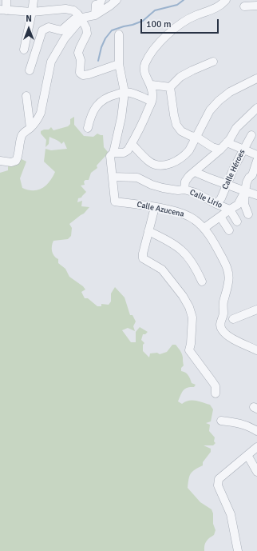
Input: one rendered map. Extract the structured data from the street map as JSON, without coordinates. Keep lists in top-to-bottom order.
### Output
{
  "streets": {
    "street": ["Calle Héroes", "Calle Lirio", "Calle Azucena"]
  },
  "crossings": [
    ["Calle Héroes", "Calle Lirio"],
    ["Calle Lirio", "Calle Azucena"]
  ],
  "scale_bar": "100 m",
  "north": "top"
}
